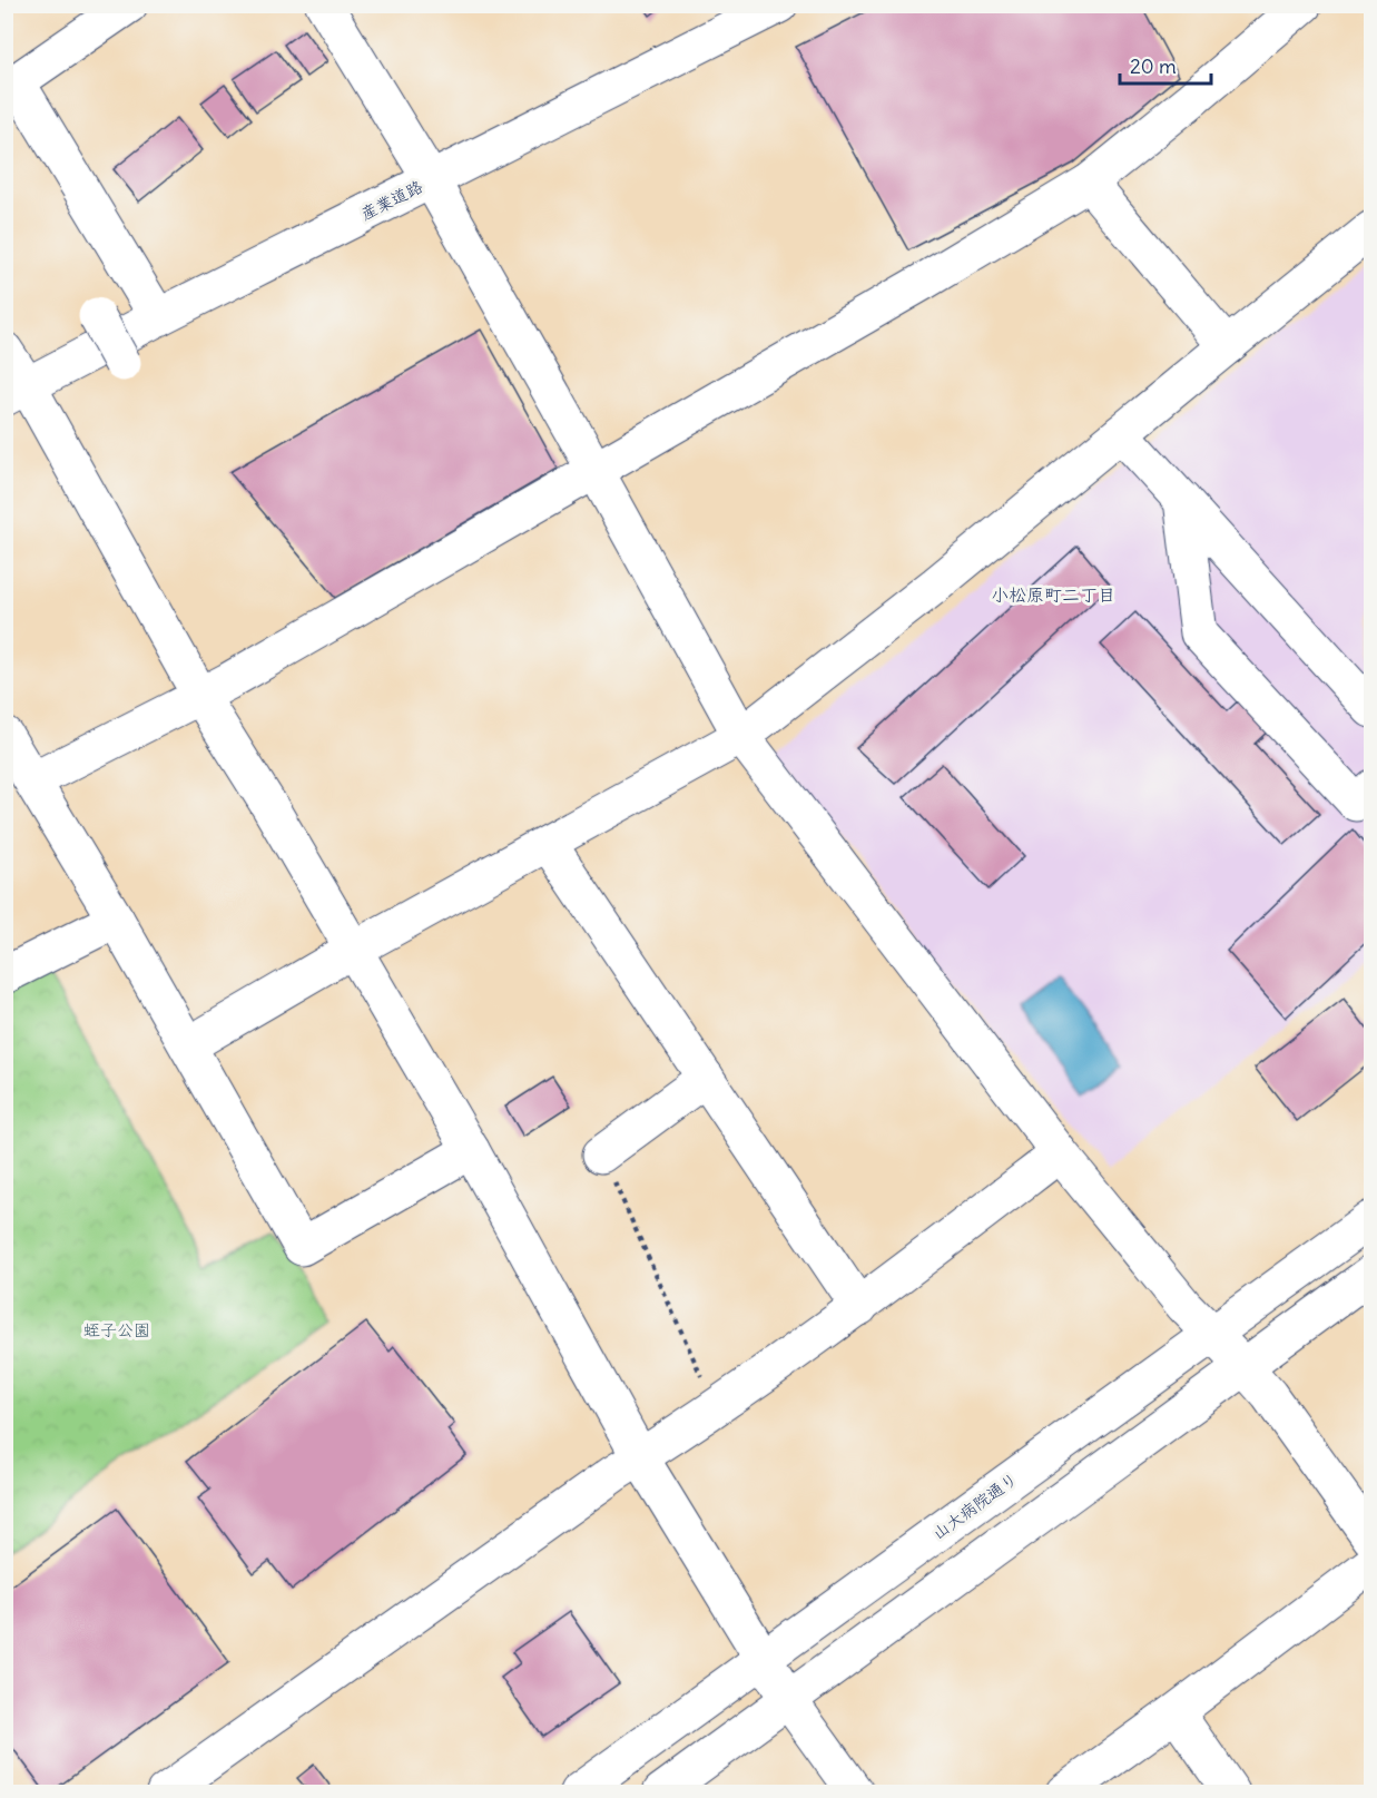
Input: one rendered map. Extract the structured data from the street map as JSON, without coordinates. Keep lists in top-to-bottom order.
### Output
{
  "streets": {
    "street": ["産業道路", "山大病院通り"]
  },
  "districts": ["小松原町二丁目"],
  "parks": ["蛭子公園"],
  "scale_bar": "20 m"
}
